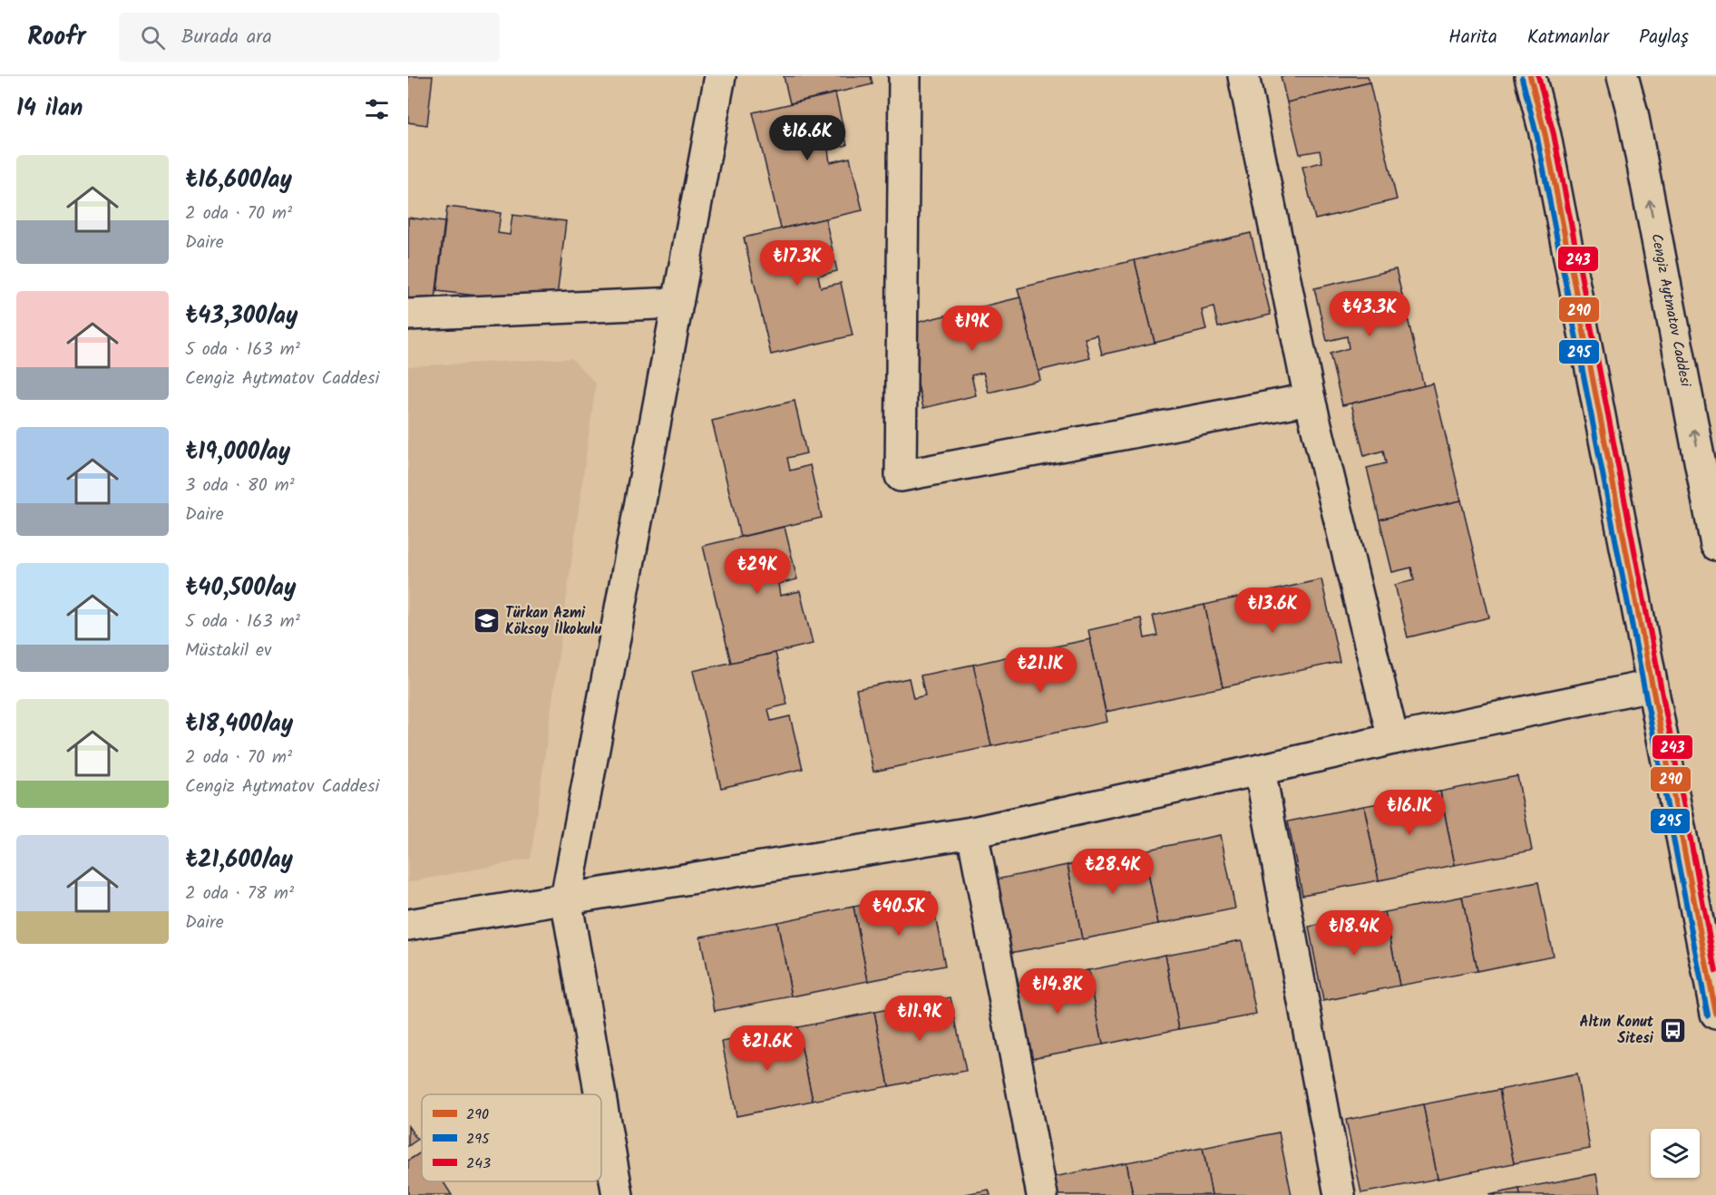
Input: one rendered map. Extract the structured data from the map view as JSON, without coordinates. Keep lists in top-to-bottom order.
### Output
{
  "streets": {
    "street": ["Cengiz Aytmatov Caddesi"]
  },
  "places": {
    "school or university": ["Türkan Azmi Köksoy İlkokulu"],
    "bus stop": ["Altın Konut Sitesi"]
  },
  "lines": ["transit line 290", "transit line 243", "transit line 295"],
  "legend": ["290", "295", "243"],
  "page": {
    "header": "Roofr",
    "search": "Burada ara",
    "nav": ["Harita", "Katmanlar", "Paylaş"],
    "heading": "14 ilan",
    "price": [
      "₺16.6K",
      "₺17.3K",
      "₺43.3K",
      "₺19K",
      "₺29K",
      "₺13.6K",
      "₺21.1K",
      "₺16.1K",
      "₺28.4K",
      "₺40.5K",
      "₺18.4K",
      "₺14.8K",
      "₺11.9K",
      "₺21.6K"
    ],
    "list": [
      {
        "name": "₺16,600/ay",
        "note": "2 oda · 70 m² · Daire"
      },
      {
        "name": "₺43,300/ay",
        "note": "5 oda · 163 m² · Cengiz Aytmatov Caddesi"
      },
      {
        "name": "₺19,000/ay",
        "note": "3 oda · 80 m² · Daire"
      },
      {
        "name": "₺40,500/ay",
        "note": "5 oda · 163 m² · Müstakil ev"
      },
      {
        "name": "₺18,400/ay",
        "note": "2 oda · 70 m² · Cengiz Aytmatov Caddesi"
      },
      {
        "name": "₺21,600/ay",
        "note": "2 oda · 78 m² · Daire"
      }
    ]
  }
}
